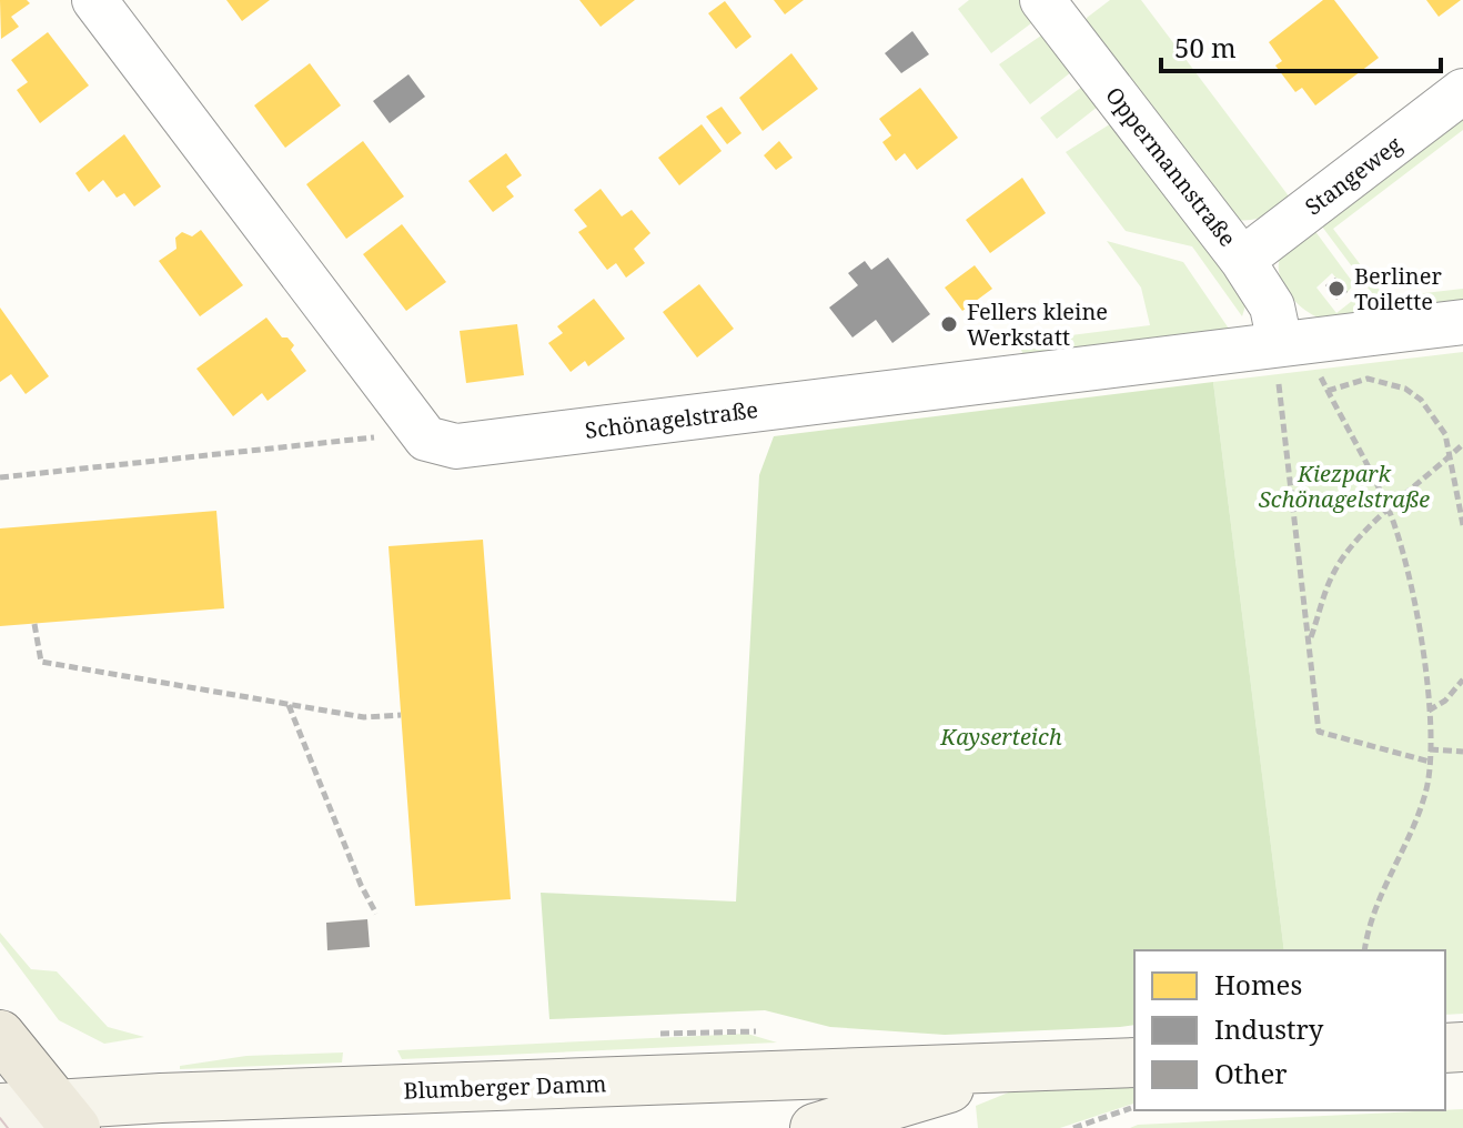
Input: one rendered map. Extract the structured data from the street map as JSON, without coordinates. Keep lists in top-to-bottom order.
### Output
{
  "streets": {
    "main road": ["Blumberger Damm"],
    "street": ["Oppermannstraße", "Stangeweg", "Schönagelstraße"]
  },
  "crossings": [
    ["Oppermannstraße", "Stangeweg"],
    ["Oppermannstraße", "Schönagelstraße"]
  ],
  "parks": ["Kiezpark Schönagelstraße", "Kayserteich"],
  "places": ["Berliner Toilette", "Fellers kleine Werkstatt"],
  "legend": ["Homes", "Industry", "Other"],
  "scale_bar": "50 m"
}
